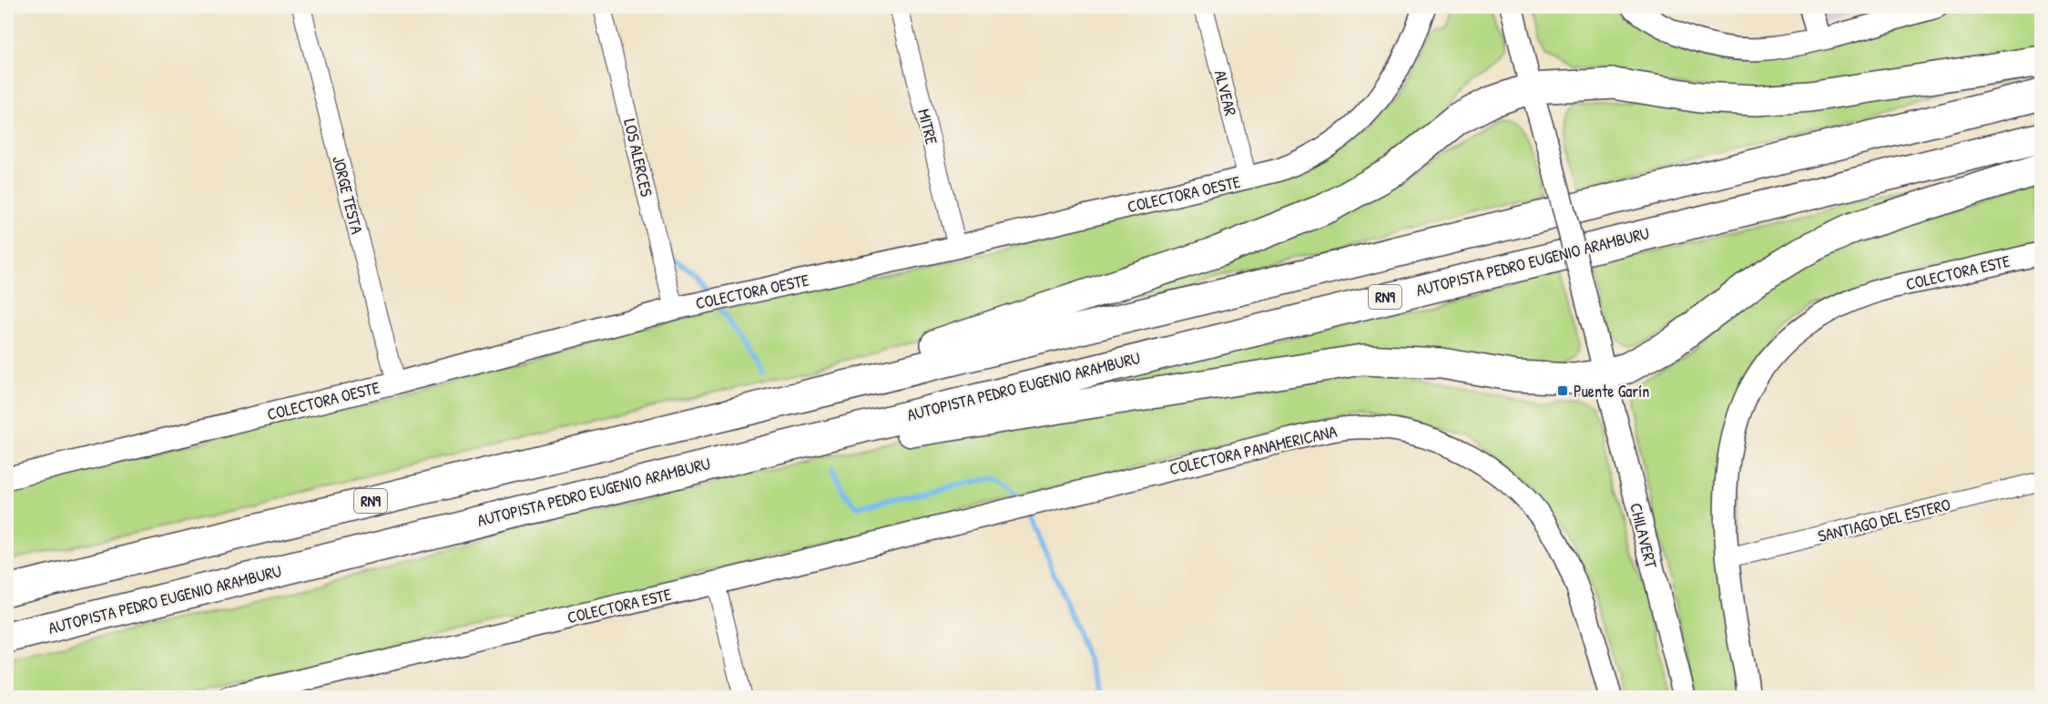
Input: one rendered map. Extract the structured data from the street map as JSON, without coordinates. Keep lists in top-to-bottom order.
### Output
{
  "streets": {
    "highway": ["AUTOPISTA PEDRO EUGENIO ARAMBURU", "RN9"],
    "street": [
      "ALVEAR",
      "MITRE",
      "LOS ALERCES",
      "COLECTORA OESTE",
      "JORGE TESTA",
      "COLECTORA ESTE",
      "COLECTORA PANAMERICANA",
      "SANTIAGO DEL ESTERO",
      "CHILAVERT"
    ]
  },
  "crossings": [
    ["ALVEAR", "COLECTORA OESTE"],
    ["MITRE", "COLECTORA OESTE"],
    ["LOS ALERCES", "COLECTORA OESTE"],
    ["COLECTORA OESTE", "JORGE TESTA"],
    ["COLECTORA ESTE", "COLECTORA PANAMERICANA"],
    ["COLECTORA ESTE", "SANTIAGO DEL ESTERO"]
  ],
  "places": {
    "transit": ["Puente Garín"]
  }
}
